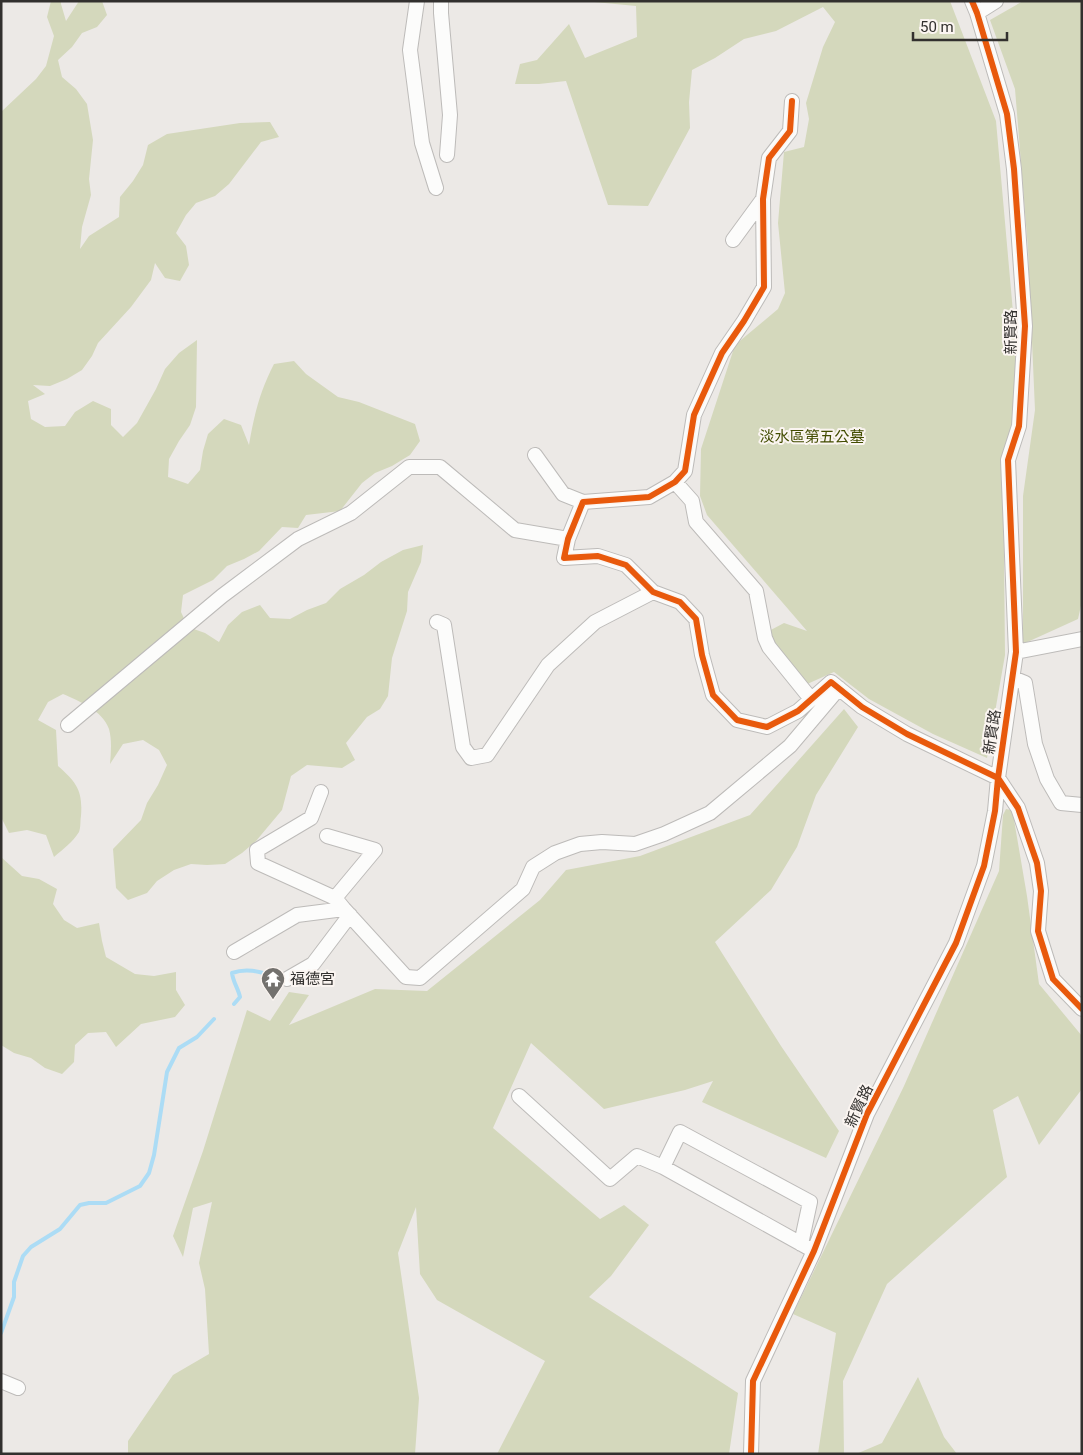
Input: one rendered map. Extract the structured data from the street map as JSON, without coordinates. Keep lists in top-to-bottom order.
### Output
{
  "streets": {
    "street": ["新賢路"]
  },
  "parks": ["淡水區第五公墓"],
  "places": {
    "temple": ["福德宮"]
  },
  "scale_bar": "50 m"
}
